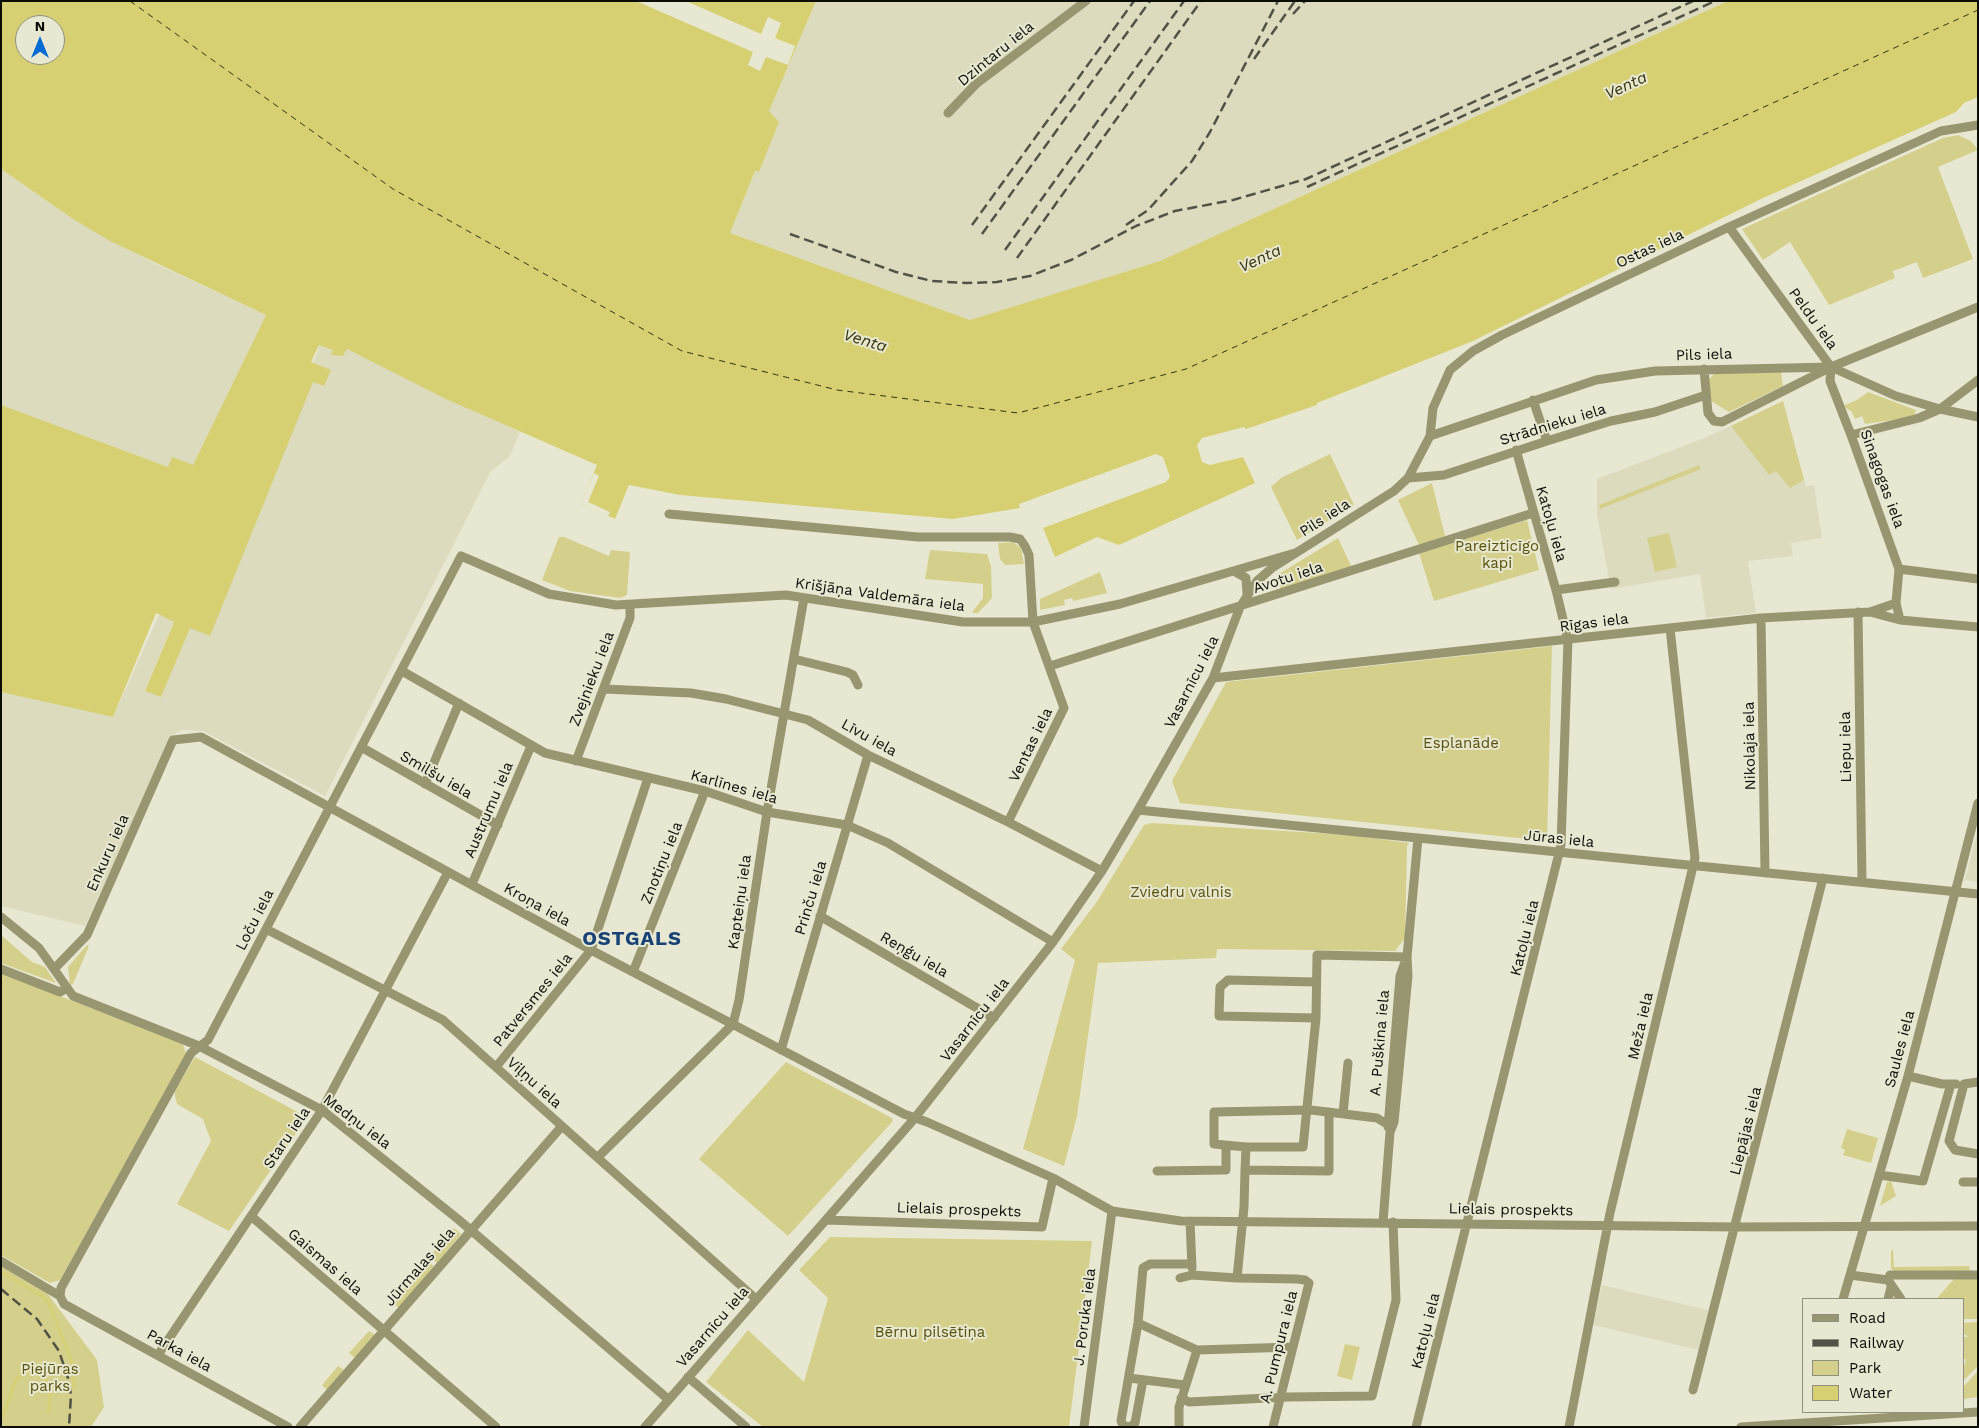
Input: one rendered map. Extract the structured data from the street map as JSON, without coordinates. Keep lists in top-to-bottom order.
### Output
{
  "streets": {
    "street": [
      "Dzintaru iela",
      "Ostas iela",
      "Peldu iela",
      "Pils iela",
      "Strādnieku iela",
      "Sinagogas iela",
      "Katoļu iela",
      "Avotu iela",
      "Krišjāņa Valdemāra iela",
      "Rīgas iela",
      "Zvejnieku iela",
      "Vasarnīcu iela",
      "Līvu iela",
      "Ventas iela",
      "Nikolaja iela",
      "Liepu iela",
      "Smilšu iela",
      "Karlīnes iela",
      "Austrumu iela",
      "Jūras iela",
      "Enkuru iela",
      "Znotiņu iela",
      "Prinču iela",
      "Kapteiņu iela",
      "Kroņa iela",
      "Loču iela",
      "Reņģu iela",
      "Patversmes iela",
      "Meža iela",
      "A. Puškina iela",
      "Saules iela",
      "Viļņu iela",
      "Medņu iela",
      "Liepājas iela",
      "Staru iela",
      "Lielais prospekts",
      "Gaismas iela",
      "Jūrmalas iela",
      "J. Poruka iela",
      "A. Pumpura iela",
      "Parka iela"
    ]
  },
  "crossings": [
    ["Ostas iela", "Peldu iela"],
    ["Ostas iela", "Pils iela"],
    ["Ostas iela", "Strādnieku iela"],
    ["Peldu iela", "Pils iela"],
    ["Peldu iela", "Sinagogas iela"],
    ["Pils iela", "Strādnieku iela"],
    ["Pils iela", "Sinagogas iela"],
    ["Pils iela", "Krišjāņa Valdemāra iela"],
    ["Pils iela", "Vasarnīcu iela"],
    ["Strādnieku iela", "Katoļu iela"],
    ["Sinagogas iela", "Rīgas iela"],
    ["Katoļu iela", "Avotu iela"],
    ["Katoļu iela", "Rīgas iela"],
    ["Katoļu iela", "Jūras iela"],
    ["Katoļu iela", "Lielais prospekts"],
    ["Avotu iela", "Vasarnīcu iela"],
    ["Avotu iela", "Ventas iela"],
    ["Krišjāņa Valdemāra iela", "Zvejnieku iela"],
    ["Krišjāņa Valdemāra iela", "Ventas iela"],
    ["Krišjāņa Valdemāra iela", "Kapteiņu iela"],
    ["Krišjāņa Valdemāra iela", "Loču iela"],
    ["Rīgas iela", "Vasarnīcu iela"],
    ["Rīgas iela", "Nikolaja iela"],
    ["Rīgas iela", "Liepu iela"],
    ["Rīgas iela", "Meža iela"],
    ["Zvejnieku iela", "Līvu iela"],
    ["Zvejnieku iela", "Karlīnes iela"],
    ["Vasarnīcu iela", "Līvu iela"],
    ["Vasarnīcu iela", "Karlīnes iela"],
    ["Vasarnīcu iela", "Jūras iela"],
    ["Vasarnīcu iela", "Kroņa iela"],
    ["Vasarnīcu iela", "Reņģu iela"],
    ["Vasarnīcu iela", "Viļņu iela"],
    ["Vasarnīcu iela", "Medņu iela"],
    ["Vasarnīcu iela", "Lielais prospekts"],
    ["Līvu iela", "Ventas iela"],
    ["Līvu iela", "Prinču iela"],
    ["Līvu iela", "Kapteiņu iela"],
    ["Nikolaja iela", "Jūras iela"],
    ["Liepu iela", "Jūras iela"],
    ["Smilšu iela", "Austrumu iela"],
    ["Smilšu iela", "Loču iela"],
    ["Karlīnes iela", "Austrumu iela"],
    ["Karlīnes iela", "Znotiņu iela"],
    ["Karlīnes iela", "Prinču iela"],
    ["Karlīnes iela", "Kapteiņu iela"],
    ["Karlīnes iela", "Loču iela"],
    ["Karlīnes iela", "Patversmes iela"],
    ["Austrumu iela", "Kroņa iela"],
    ["Jūras iela", "Meža iela"],
    ["Jūras iela", "A. Puškina iela"],
    ["Jūras iela", "Saules iela"],
    ["Jūras iela", "Liepājas iela"],
    ["Enkuru iela", "Kroņa iela"],
    ["Enkuru iela", "Medņu iela"],
    ["Znotiņu iela", "Kroņa iela"],
    ["Prinču iela", "Kroņa iela"],
    ["Prinču iela", "Reņģu iela"],
    ["Kapteiņu iela", "Kroņa iela"],
    ["Kapteiņu iela", "Viļņu iela"],
    ["Kroņa iela", "Loču iela"],
    ["Kroņa iela", "Patversmes iela"],
    ["Kroņa iela", "Staru iela"],
    ["Kroņa iela", "Lielais prospekts"],
    ["Loču iela", "Viļņu iela"],
    ["Loču iela", "Medņu iela"],
    ["Loču iela", "Parka iela"],
    ["Patversmes iela", "Viļņu iela"],
    ["Meža iela", "Lielais prospekts"],
    ["A. Puškina iela", "Lielais prospekts"],
    ["Saules iela", "Lielais prospekts"],
    ["Viļņu iela", "Staru iela"],
    ["Viļņu iela", "Jūrmalas iela"],
    ["Medņu iela", "Staru iela"],
    ["Medņu iela", "Jūrmalas iela"],
    ["Liepājas iela", "Lielais prospekts"],
    ["Staru iela", "Gaismas iela"],
    ["Staru iela", "Parka iela"],
    ["Lielais prospekts", "J. Poruka iela"],
    ["Gaismas iela", "Jūrmalas iela"]
  ],
  "districts": ["OSTGALS"],
  "water": ["Venta"],
  "parks": [
    "Pareizticīgo kapi",
    "Esplanāde",
    "Zviedru valnis",
    "Bērnu pilsētiņa",
    "Piejūras parks"
  ],
  "legend": [
    "Road",
    "Railway",
    "Park",
    "Water"
  ],
  "north": "top"
}
